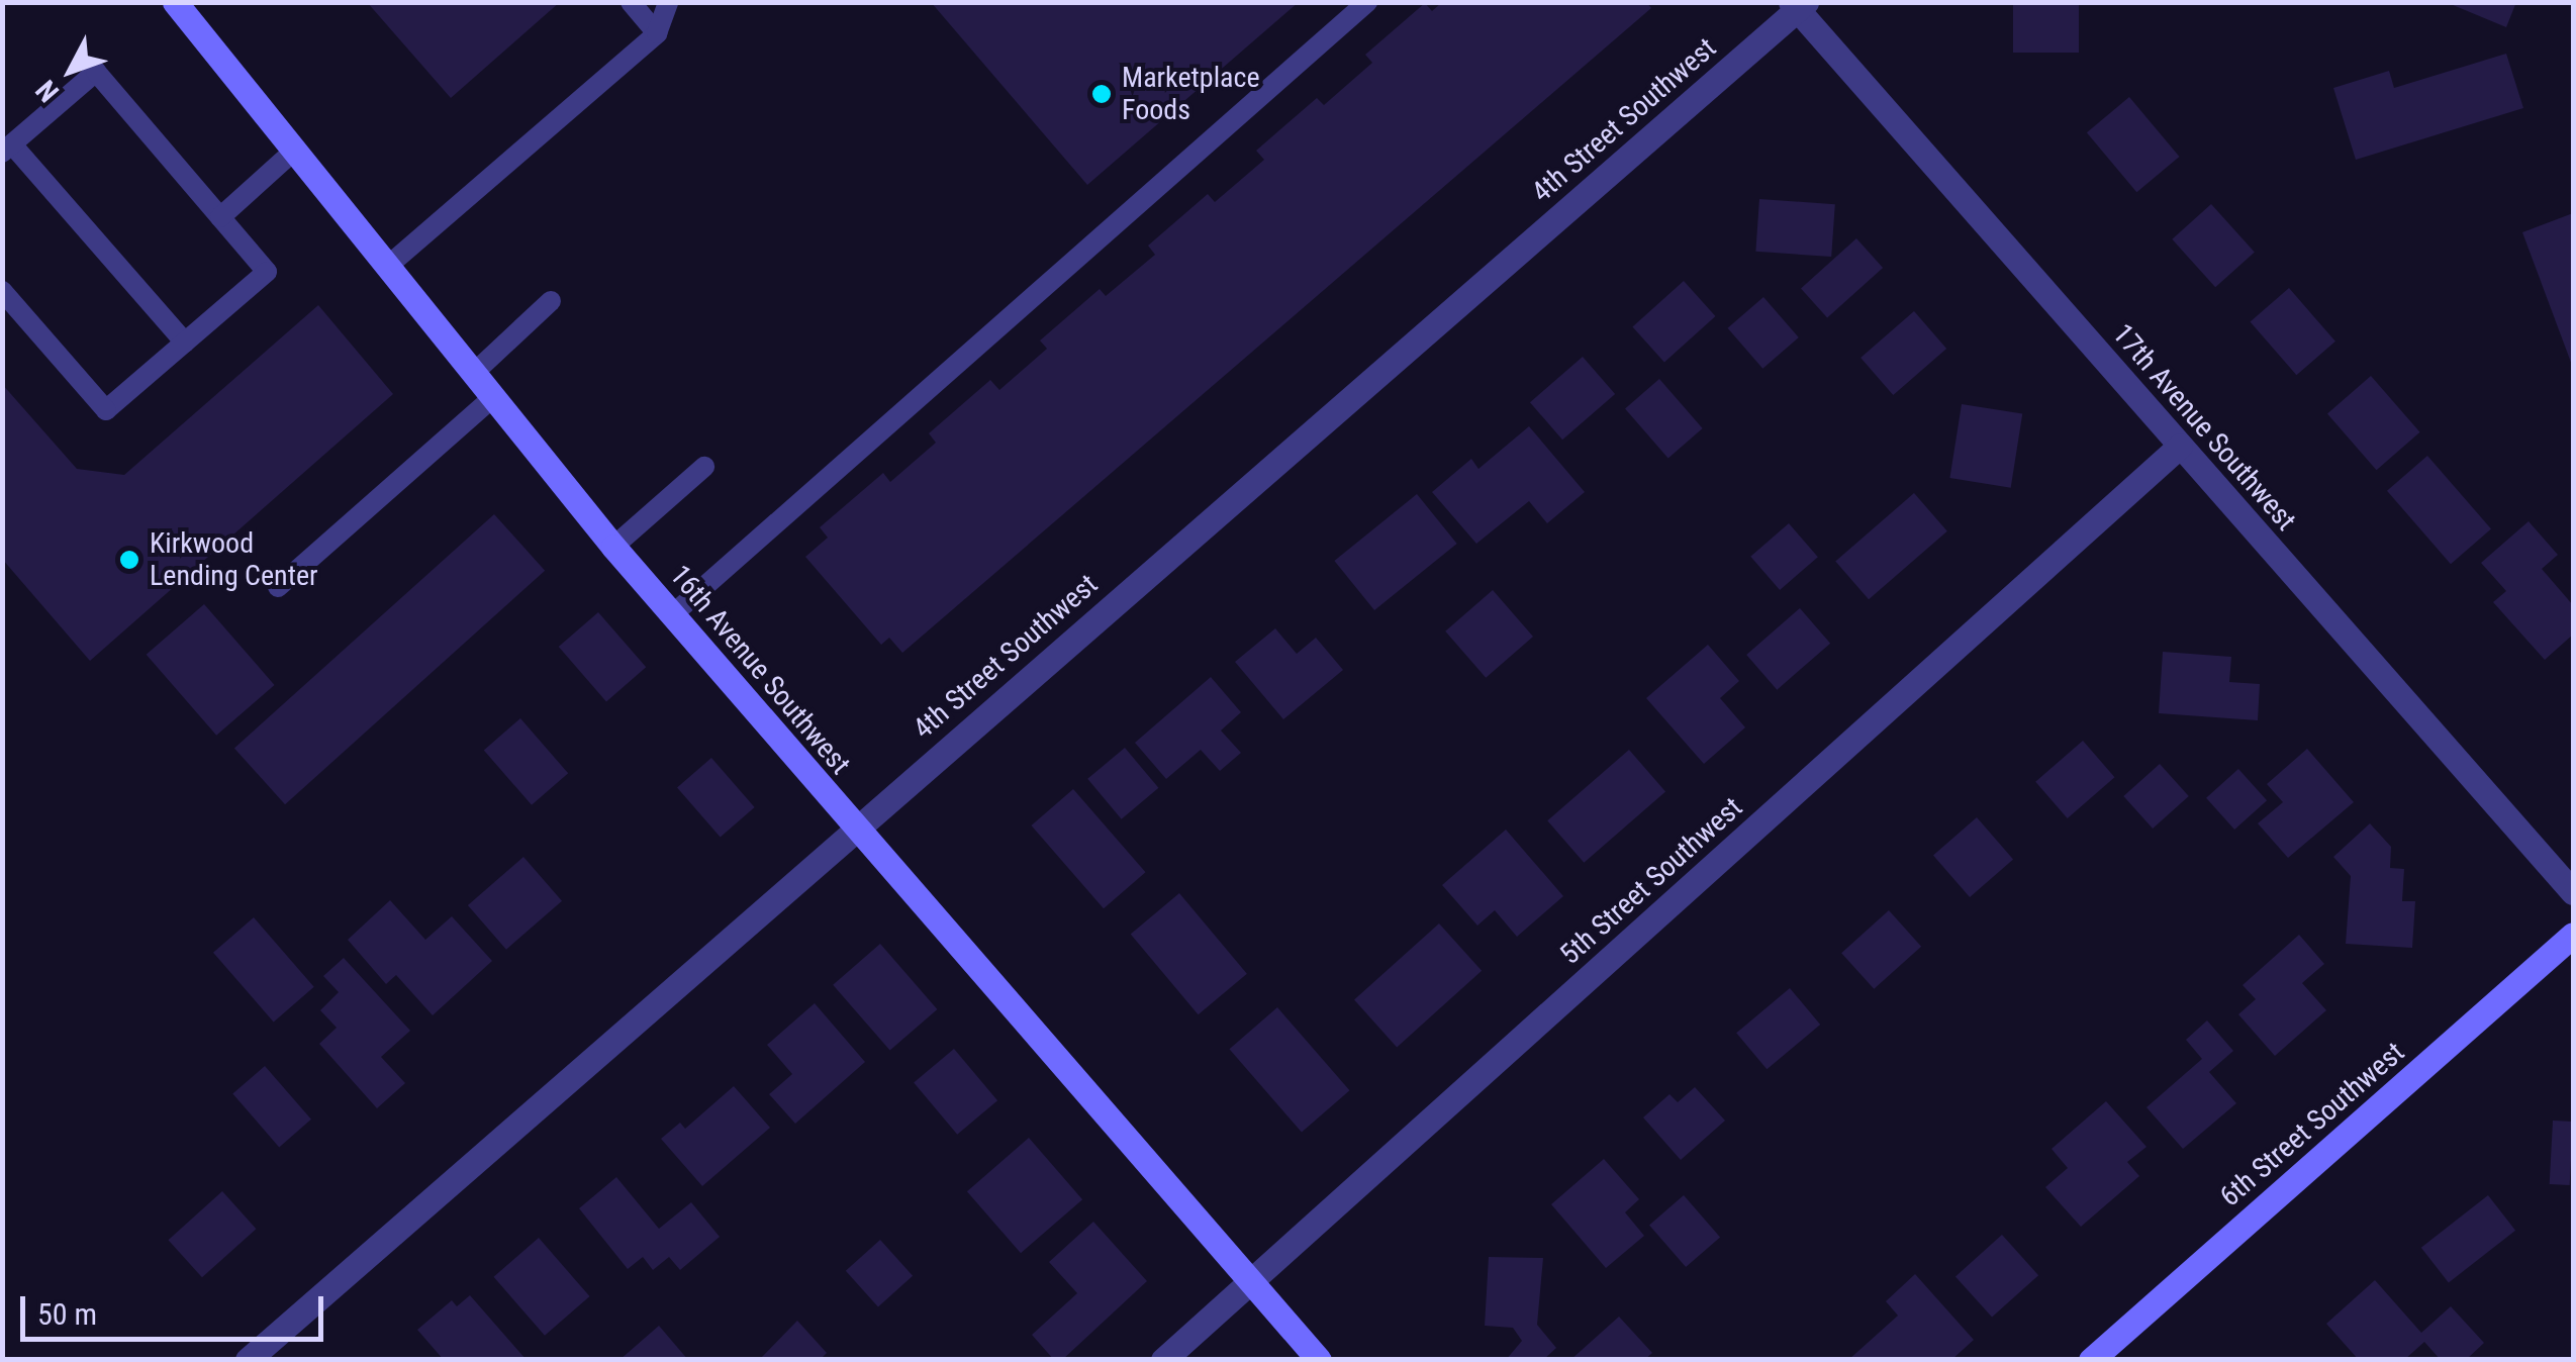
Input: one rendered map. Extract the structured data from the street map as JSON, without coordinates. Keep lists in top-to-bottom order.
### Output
{
  "streets": {
    "street": [
      "4th Street Southwest",
      "17th Avenue Southwest",
      "16th Avenue Southwest",
      "5th Street Southwest",
      "6th Street Southwest"
    ]
  },
  "crossings": [
    ["4th Street Southwest", "17th Avenue Southwest"],
    ["4th Street Southwest", "16th Avenue Southwest"],
    ["17th Avenue Southwest", "5th Street Southwest"],
    ["16th Avenue Southwest", "5th Street Southwest"]
  ],
  "places": ["Marketplace Foods", "Kirkwood Lending Center"],
  "scale_bar": "50 m",
  "north": "bottom left"
}
